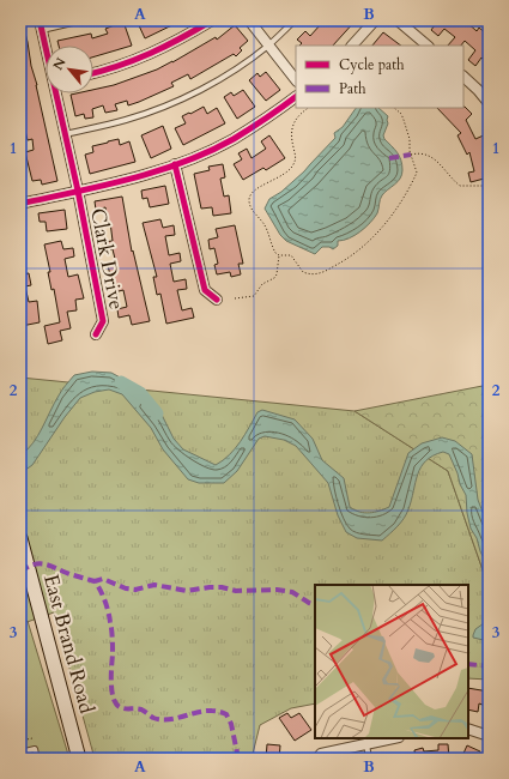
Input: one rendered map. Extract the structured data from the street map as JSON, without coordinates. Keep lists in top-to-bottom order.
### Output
{
  "streets": {
    "main road": ["East Brand Road"],
    "street": ["Clark Drive"]
  },
  "legend": ["Cycle path", "Path"],
  "north": "top left",
  "grid": {
    "columns": ["A", "B"],
    "rows": ["1", "2", "3"]
  }
}
